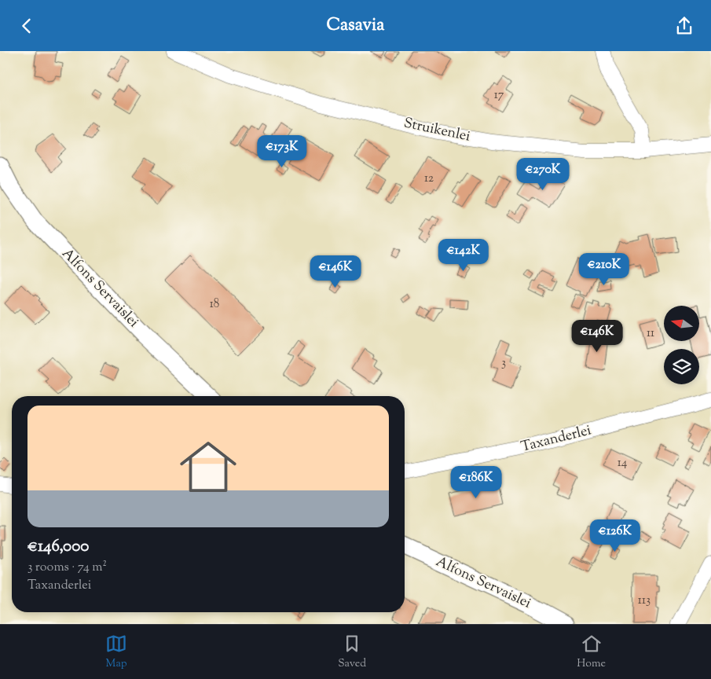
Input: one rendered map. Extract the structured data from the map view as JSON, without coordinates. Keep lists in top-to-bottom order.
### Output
{
  "streets": {
    "street": ["Struikenlei", "Alfons Servaislei", "Taxanderlei"]
  },
  "house_numbers": [
    "17",
    "12",
    "18",
    "11",
    "3",
    "14",
    "113"
  ],
  "north": "left",
  "page": {
    "header": "Casavia",
    "price": [
      "€173K",
      "€270K",
      "€142K",
      "€210K",
      "€146K",
      "€146K",
      "€186K",
      "€126K"
    ],
    "list": [
      {
        "name": "€146,000",
        "note": "3 rooms · 74 m² · Taxanderlei"
      }
    ],
    "tabs": ["Map", "Saved", "Home"]
  }
}
